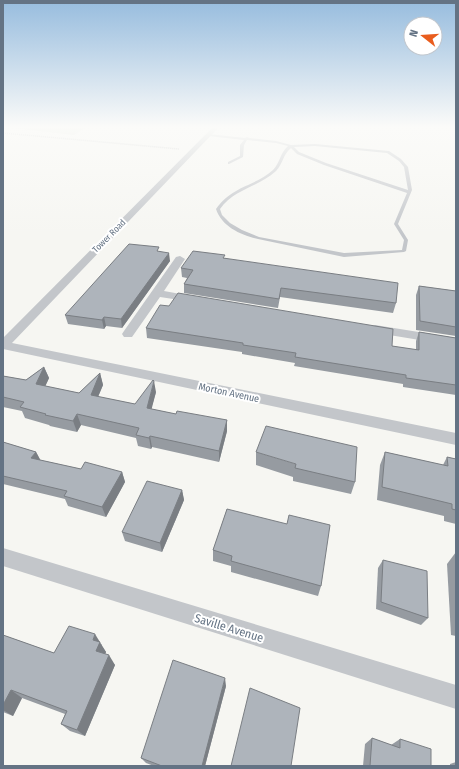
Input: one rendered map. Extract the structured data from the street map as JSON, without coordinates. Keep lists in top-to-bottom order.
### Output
{
  "streets": {
    "street": ["Tower Road", "Morton Avenue", "Saville Avenue"]
  },
  "crossings": [
    ["Tower Road", "Morton Avenue"]
  ],
  "north": "left"
}
